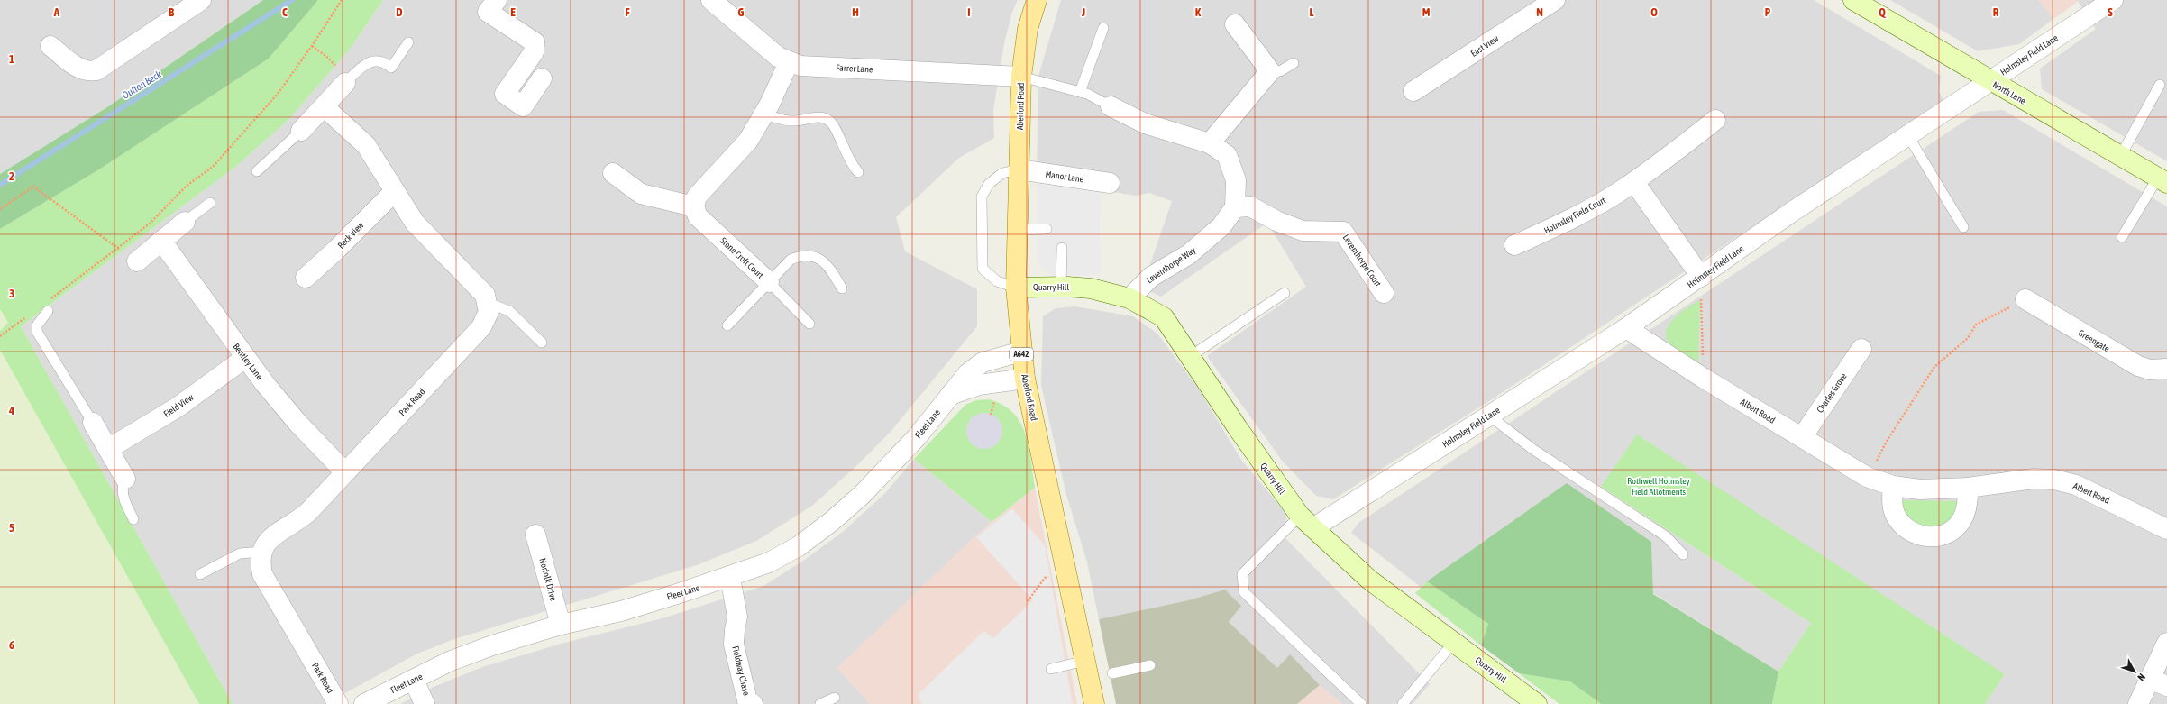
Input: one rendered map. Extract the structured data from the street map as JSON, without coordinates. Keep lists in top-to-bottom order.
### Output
{
  "streets": {
    "main road": ["Aberford Road", "A642"],
    "street": [
      "East View",
      "Holmsley Field Lane",
      "Farrer Lane",
      "North Lane",
      "Manor Lane",
      "Holmsley Field Court",
      "Beck View",
      "Stone Croft Court",
      "Leventhorpe Court",
      "Leventhorpe Way",
      "Quarry Hill",
      "Greengate",
      "Bentley Lane",
      "Charles Grove",
      "Park Road",
      "Field View",
      "Albert Road",
      "Fleet Lane",
      "Norfolk Drive",
      "Fieldway Chase"
    ]
  },
  "crossings": [
    ["Holmsley Field Lane", "North Lane"],
    ["Holmsley Field Lane", "Quarry Hill"],
    ["Holmsley Field Lane", "Albert Road"],
    ["Farrer Lane", "Aberford Road"],
    ["Aberford Road", "Manor Lane"],
    ["Aberford Road", "Quarry Hill"],
    ["Aberford Road", "Fleet Lane"],
    ["Leventhorpe Court", "Leventhorpe Way"],
    ["Leventhorpe Way", "Quarry Hill"],
    ["Bentley Lane", "Park Road"],
    ["Bentley Lane", "Field View"],
    ["Charles Grove", "Albert Road"],
    ["Fleet Lane", "Norfolk Drive"],
    ["Fleet Lane", "Fieldway Chase"]
  ],
  "water": ["Oulton Beck"],
  "parks": ["Rothwell Holmsley Field Allotments"],
  "north": "bottom right",
  "grid": {
    "columns": [
      "A",
      "B",
      "C",
      "D",
      "E",
      "F",
      "G",
      "H",
      "I",
      "J",
      "K",
      "L",
      "M",
      "N",
      "O",
      "P",
      "Q",
      "R",
      "S"
    ],
    "rows": [
      "1",
      "2",
      "3",
      "4",
      "5",
      "6"
    ]
  }
}
